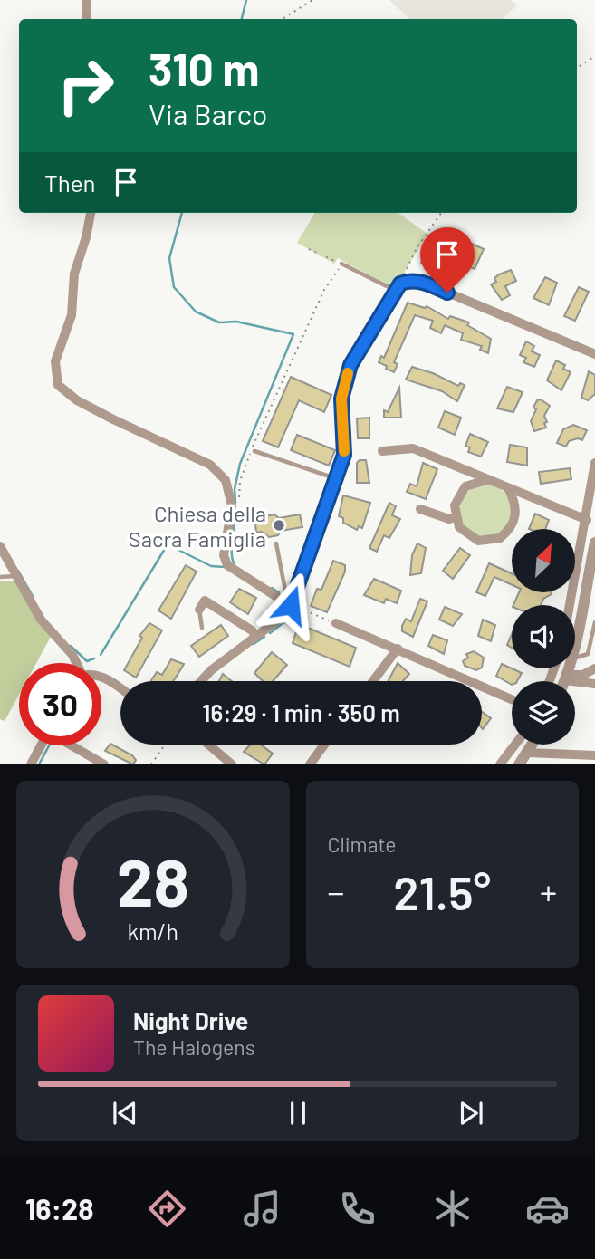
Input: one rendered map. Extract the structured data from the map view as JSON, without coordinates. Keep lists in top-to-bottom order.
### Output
{
  "places": ["Chiesa della Sacra Famiglia"],
  "north": "top right",
  "page": {
    "turn": ["310 m", "Via Barco"],
    "then": "Then",
    "limit": "30",
    "trip": "16:29 · 1 min · 350 m",
    "tile": "Climate",
    "heat": ["−", "21.5°", "+"],
    "song": ["Night Drive", "The Halogens"],
    "tabs": "16:28",
    "gauge": ["28", "km/h"]
  }
}
